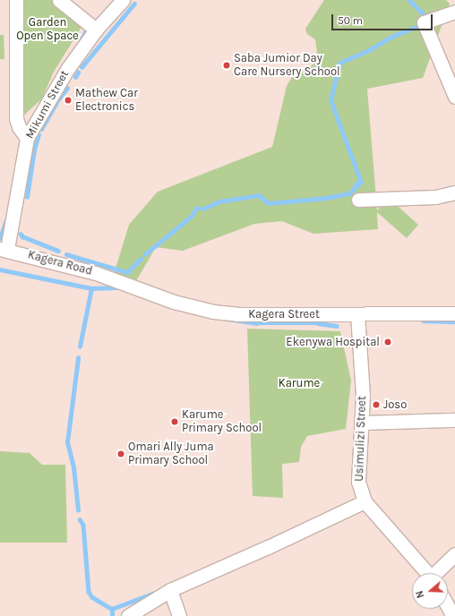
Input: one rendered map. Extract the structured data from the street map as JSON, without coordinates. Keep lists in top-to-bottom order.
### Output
{
  "streets": {
    "street": [
      "Mikumi Street",
      "Kagera Road",
      "Kagera Street",
      "Usimulizi Street"
    ]
  },
  "crossings": [
    ["Mikumi Street", "Kagera Road"],
    ["Kagera Road", "Kagera Street"],
    ["Kagera Street", "Usimulizi Street"]
  ],
  "parks": ["Garden Open Space", "Karume"],
  "places": [
    "Saba Jumior Day Care Nursery School",
    "Mathew Car Electronics",
    "Ekenywa Hospital",
    "Joso",
    "Karume Primary School",
    "Omari Ally Juma Primary School"
  ],
  "scale_bar": "50 m",
  "north": "left"
}
